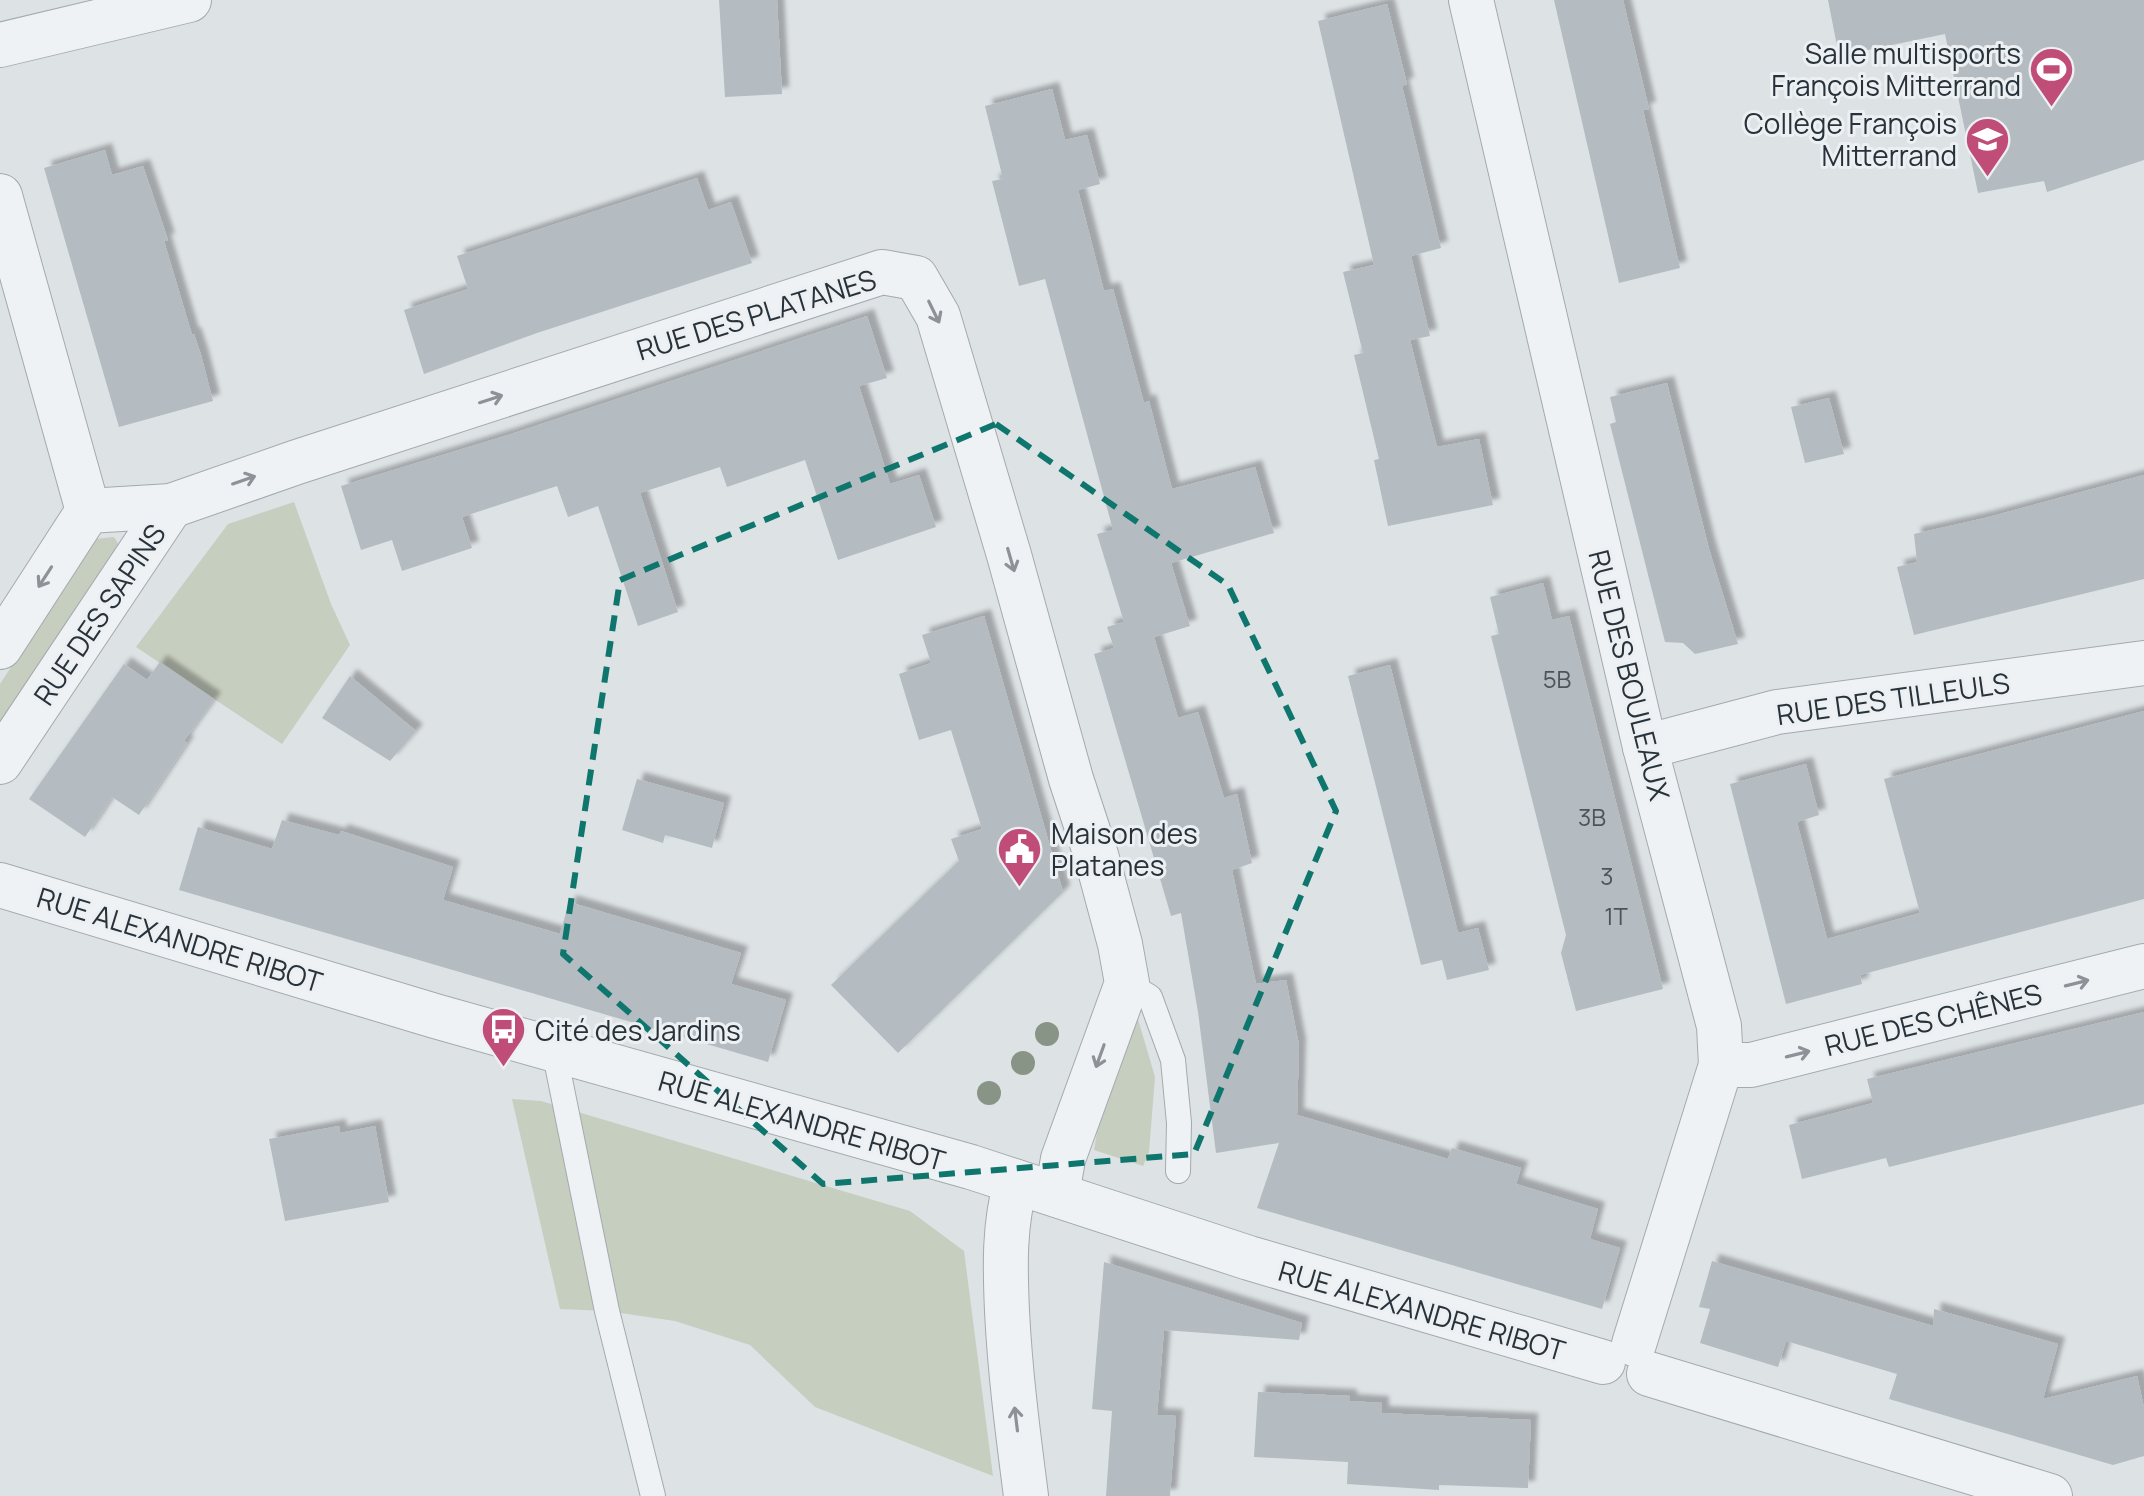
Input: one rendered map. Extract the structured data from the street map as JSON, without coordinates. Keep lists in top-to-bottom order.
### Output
{
  "streets": {
    "street": [
      "RUE DES PLATANES",
      "RUE DES SAPINS",
      "RUE DES BOULEAUX",
      "RUE DES TILLEULS",
      "RUE ALEXANDRE RIBOT",
      "RUE DES CHÊNES"
    ]
  },
  "crossings": [
    ["RUE DES PLATANES", "RUE DES SAPINS"],
    ["RUE DES BOULEAUX", "RUE DES TILLEULS"],
    ["RUE DES BOULEAUX", "RUE ALEXANDRE RIBOT"],
    ["RUE DES BOULEAUX", "RUE DES CHÊNES"]
  ],
  "one_way": ["RUE DES CHÊNES"],
  "places": {
    "sports": ["Salle multisports François Mitterrand"],
    "school or university": ["Collège François Mitterrand"],
    "public building": ["Maison des Platanes"],
    "bus stop": ["Cité des Jardins"]
  },
  "house_numbers": [
    "5B",
    "3B",
    "3",
    "1T"
  ]
}
